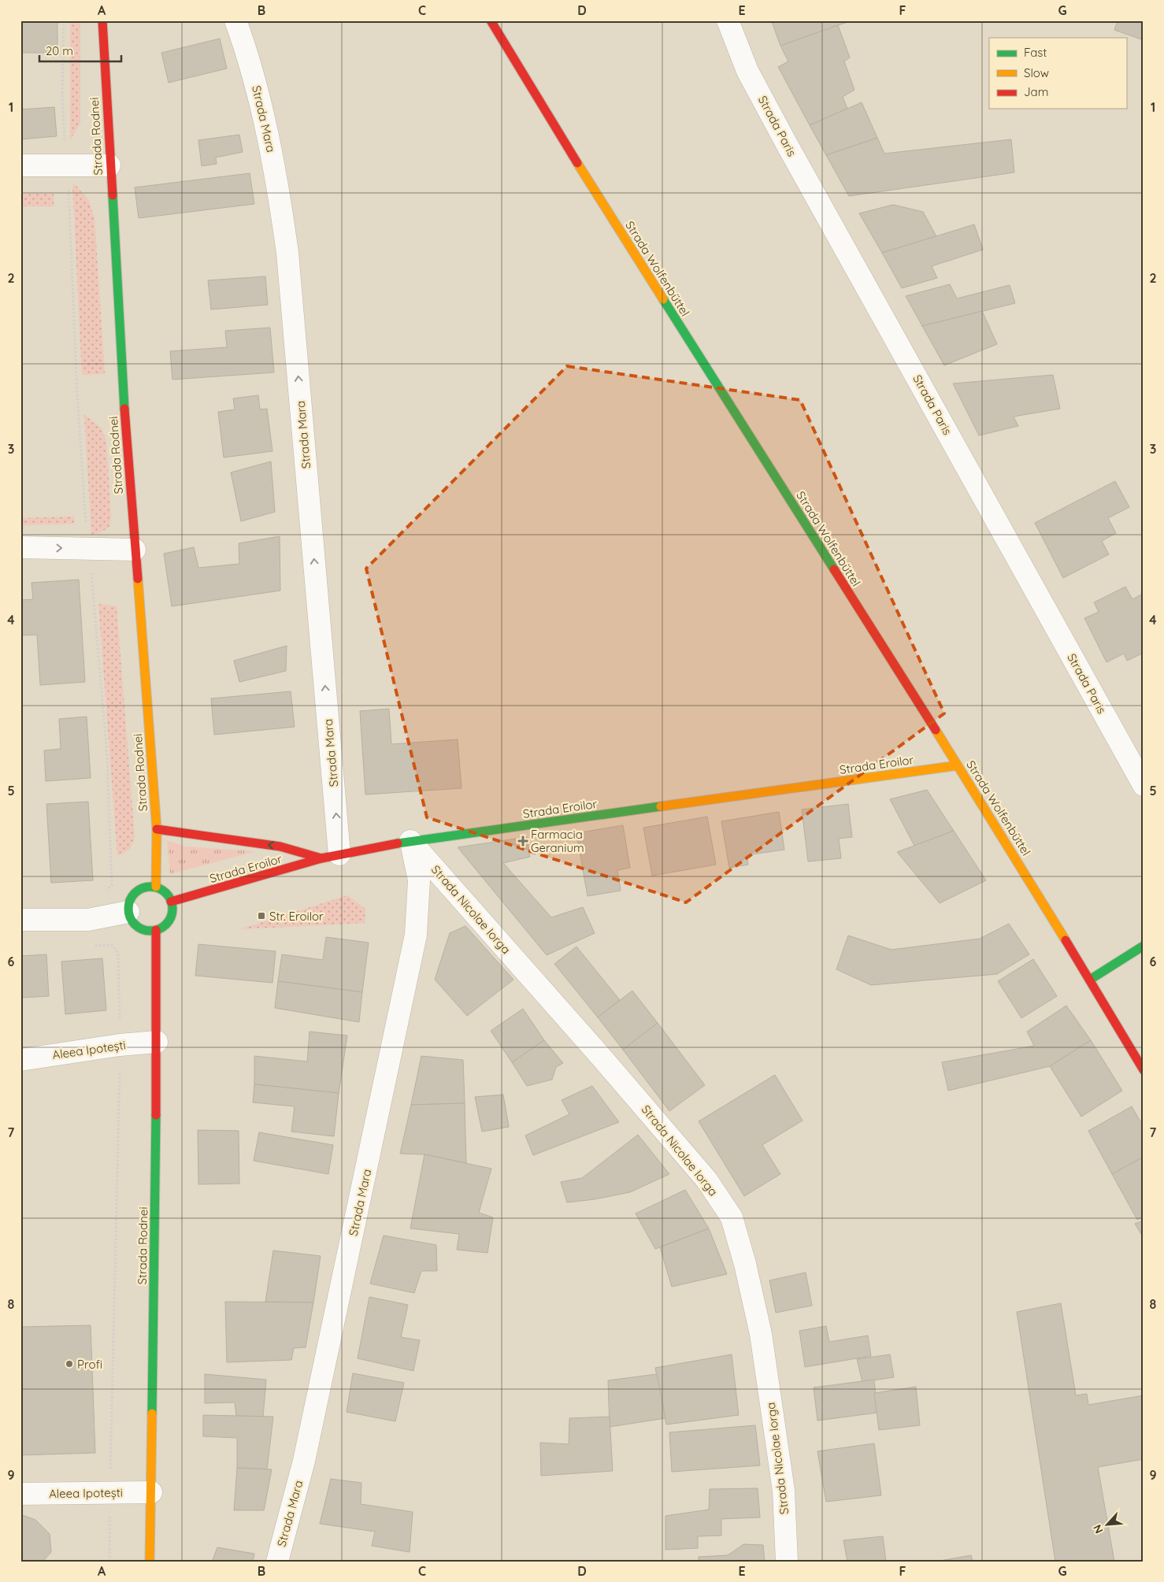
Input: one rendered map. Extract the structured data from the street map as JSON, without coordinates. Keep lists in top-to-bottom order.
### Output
{
  "streets": {
    "main road": ["Strada Rodnei", "Strada Wolfenbüttel", "Strada Eroilor"],
    "street": [
      "Strada Mara",
      "Strada Paris",
      "Strada Nicolae Iorga",
      "Aleea Ipotești"
    ]
  },
  "crossings": [
    ["Strada Mara", "Strada Eroilor"],
    ["Strada Mara", "Strada Nicolae Iorga"],
    ["Strada Rodnei", "Strada Eroilor"],
    ["Strada Rodnei", "Aleea Ipotești"],
    ["Strada Wolfenbüttel", "Strada Eroilor"],
    ["Strada Eroilor", "Strada Nicolae Iorga"]
  ],
  "one_way": ["Strada Mara"],
  "places": {
    "health": ["Farmacia Geranium"],
    "transit": ["Str. Eroilor"],
    "other": ["Profi"]
  },
  "legend": ["Fast", "Slow", "Jam"],
  "scale_bar": "20 m",
  "north": "bottom left",
  "grid": {
    "columns": [
      "A",
      "B",
      "C",
      "D",
      "E",
      "F",
      "G"
    ],
    "rows": [
      "1",
      "2",
      "3",
      "4",
      "5",
      "6",
      "7",
      "8",
      "9"
    ]
  }
}
